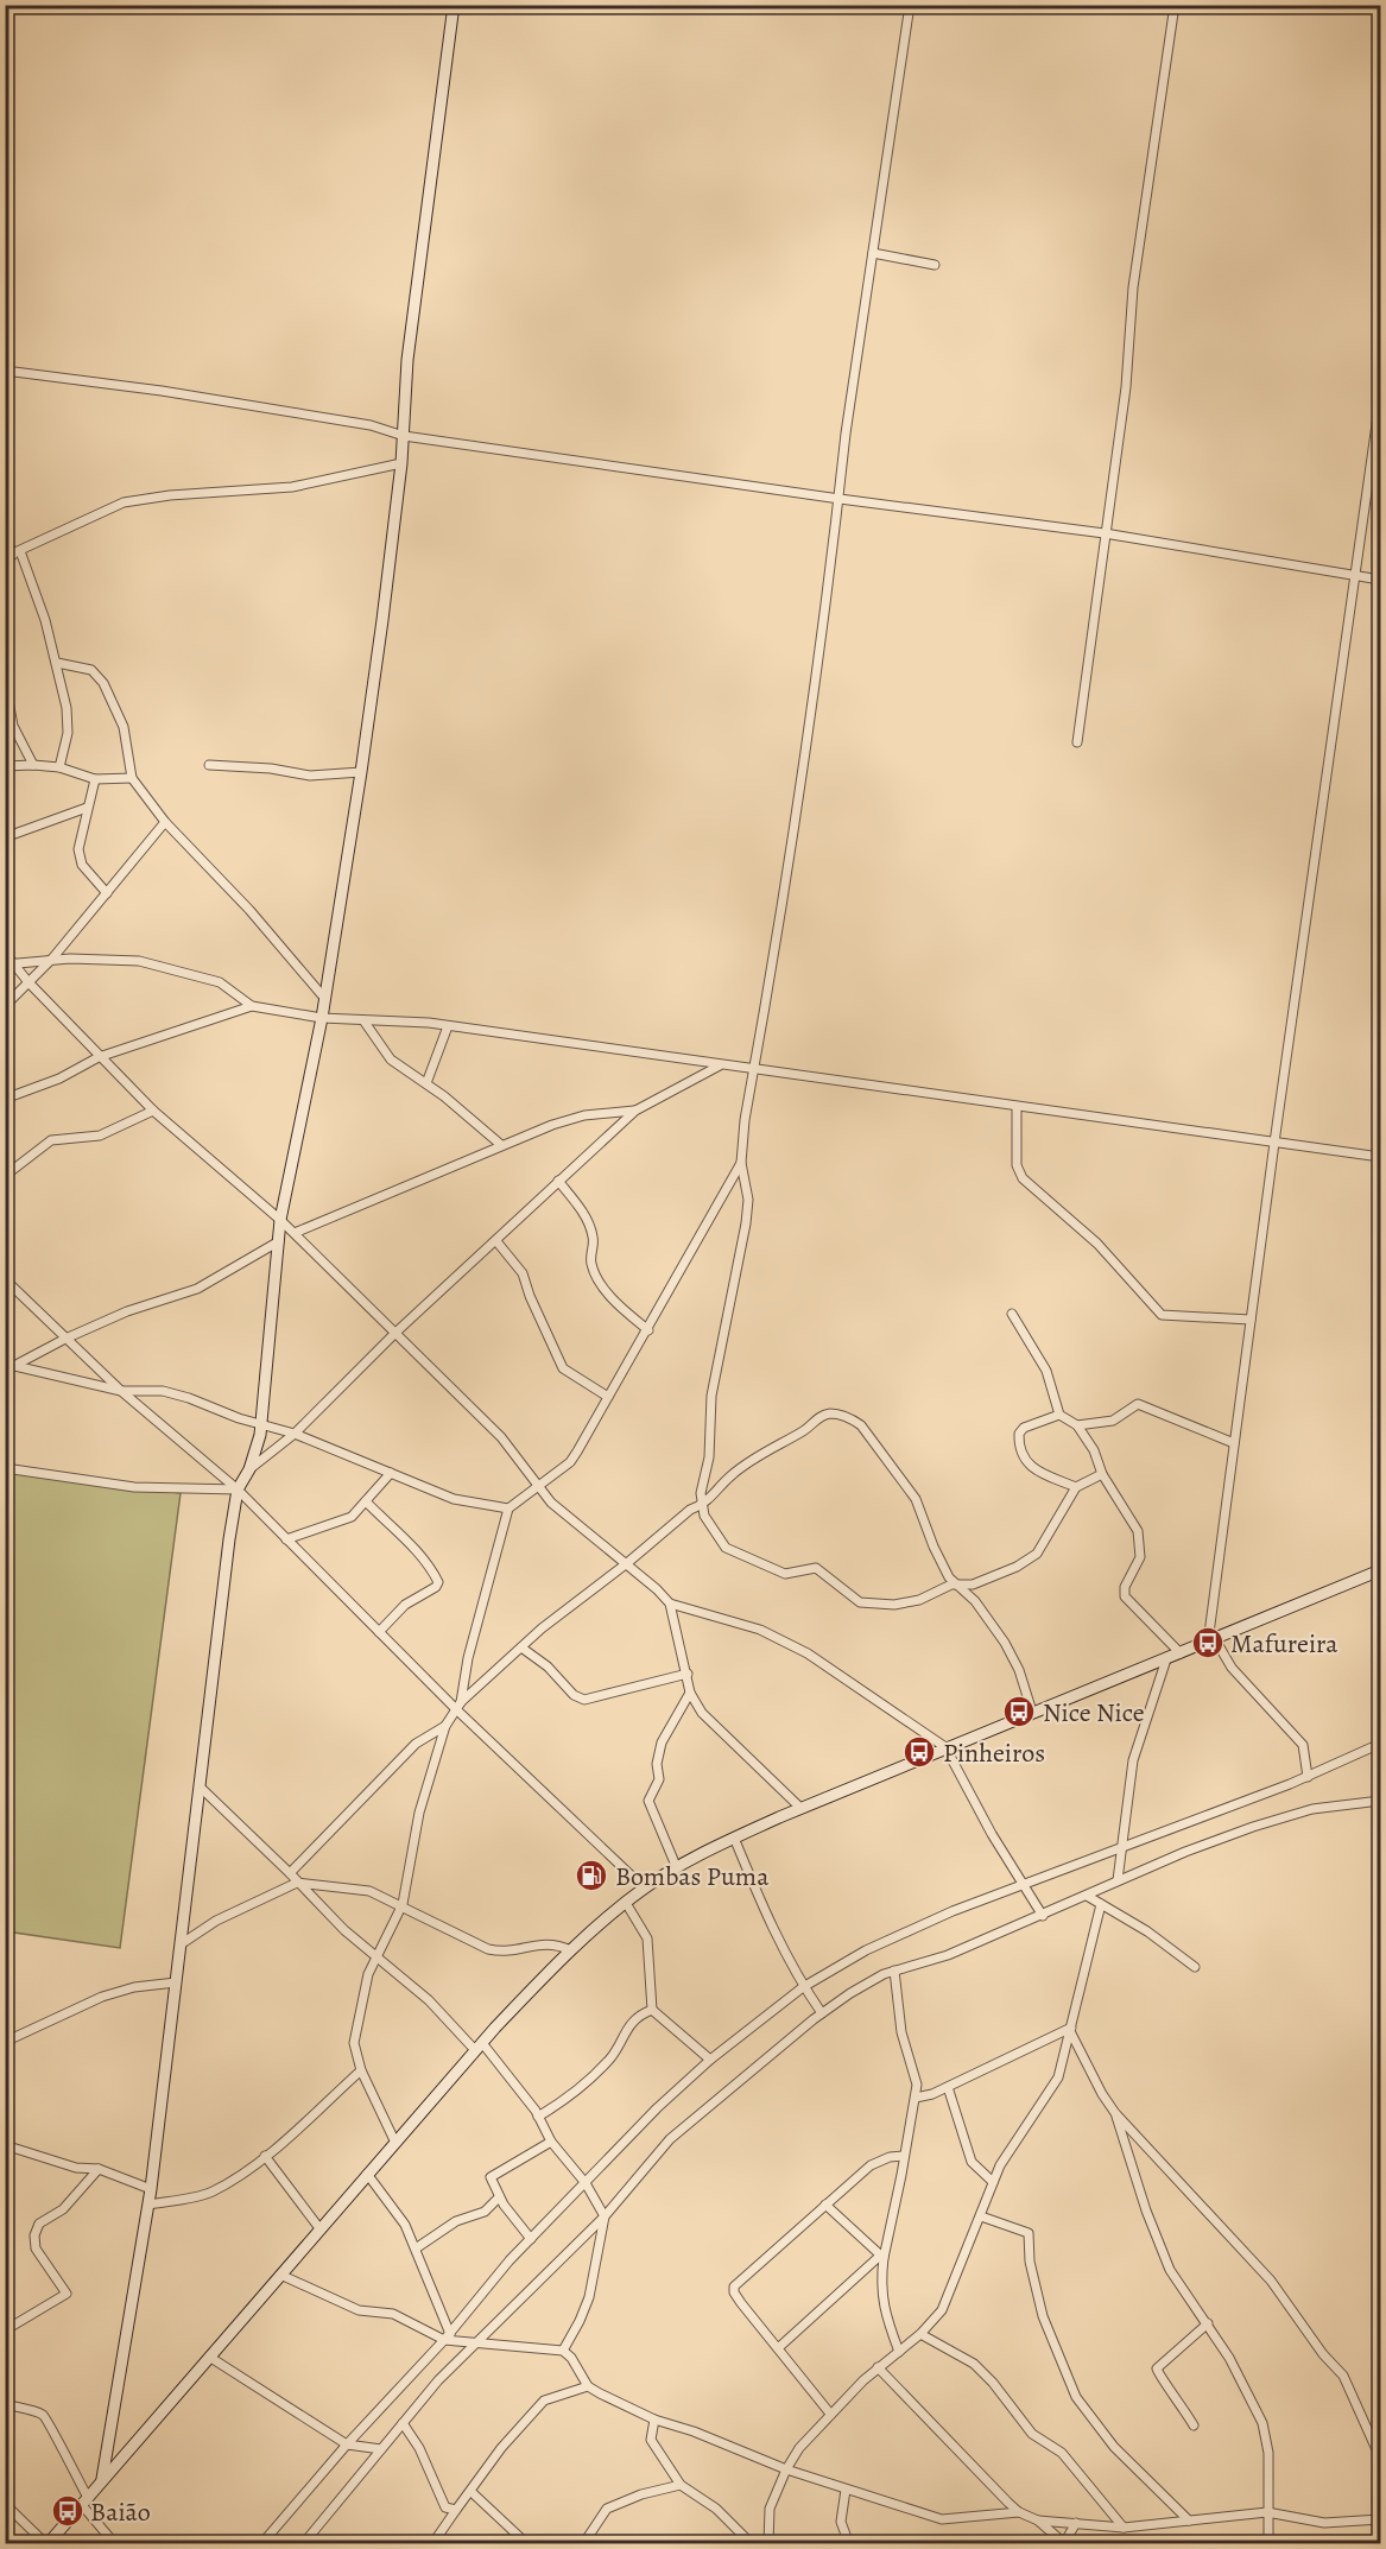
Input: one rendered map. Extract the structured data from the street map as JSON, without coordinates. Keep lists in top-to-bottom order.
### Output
{
  "places": {
    "bus stop": [
      "Mafureira",
      "Nice Nice",
      "Pinheiros",
      "Baião"
    ],
    "fuel station": ["Bombas Puma"]
  }
}
